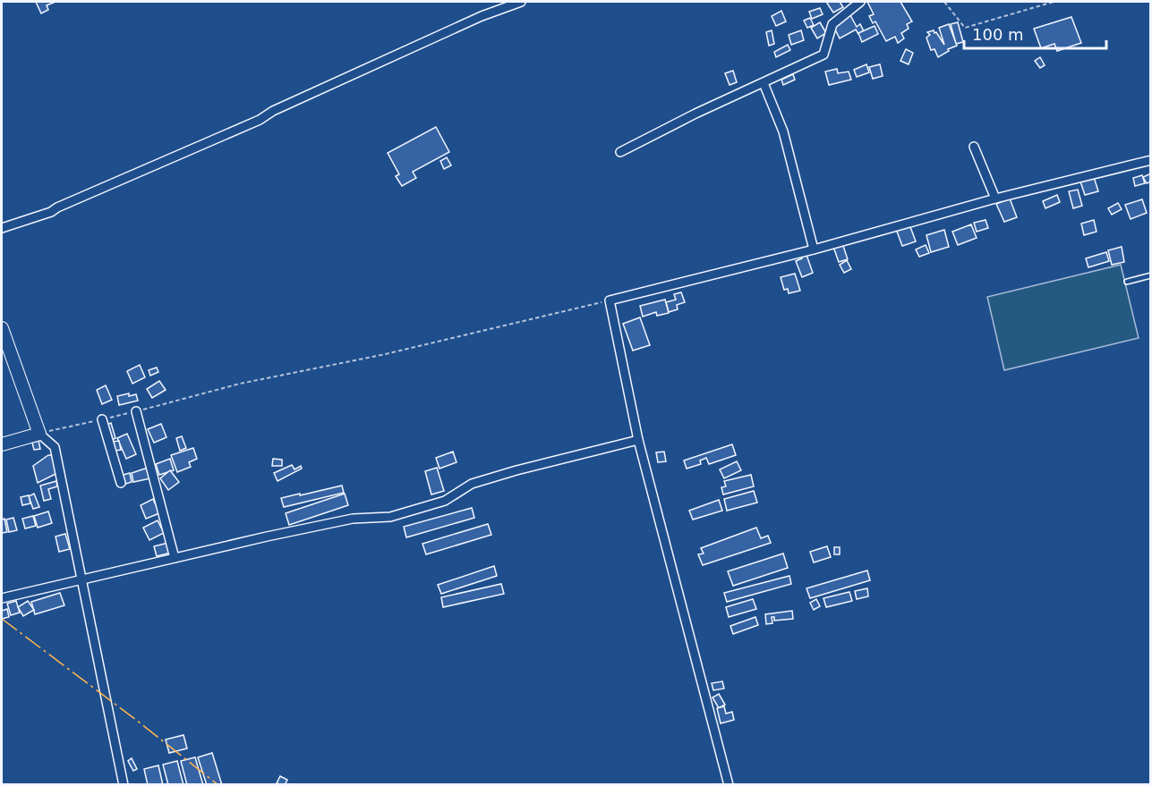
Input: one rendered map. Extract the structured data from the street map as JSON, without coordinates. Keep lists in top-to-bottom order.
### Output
{
  "scale_bar": "100 m"
}
